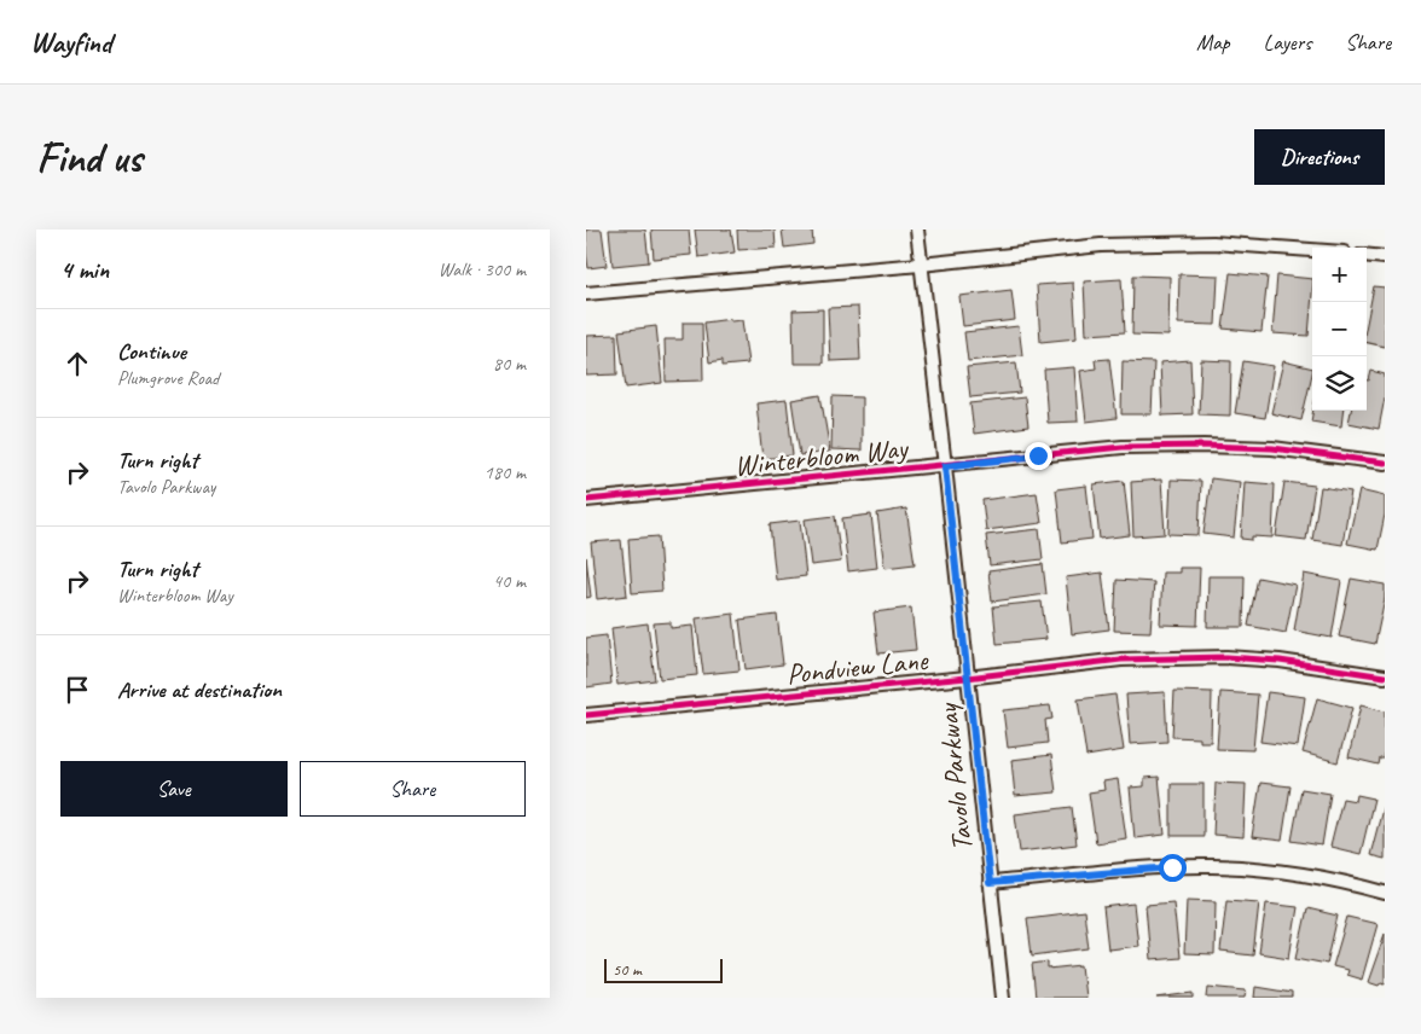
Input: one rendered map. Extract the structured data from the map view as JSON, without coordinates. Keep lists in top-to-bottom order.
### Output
{
  "streets": {
    "street": ["Winterbloom Way", "Pondview Lane", "Tavolo Parkway"]
  },
  "crossings": [
    ["Winterbloom Way", "Tavolo Parkway"],
    ["Pondview Lane", "Tavolo Parkway"]
  ],
  "scale_bar": "50 m",
  "page": {
    "header": "Wayfind",
    "nav": ["Map", "Layers", "Share"],
    "buttons": [
      "Directions",
      ["Save", "Share"]
    ],
    "title": "Find us",
    "heading": ["4 min", "Walk · 300 m"],
    "map_buttons": ["+", "−"],
    "list": [
      ["Continue", "Plumgrove Road", "80 m"],
      ["Turn right", "Tavolo Parkway", "180 m"],
      ["Turn right", "Winterbloom Way", "40 m"],
      "Arrive at destination"
    ],
    "scale": "50 m"
  }
}
